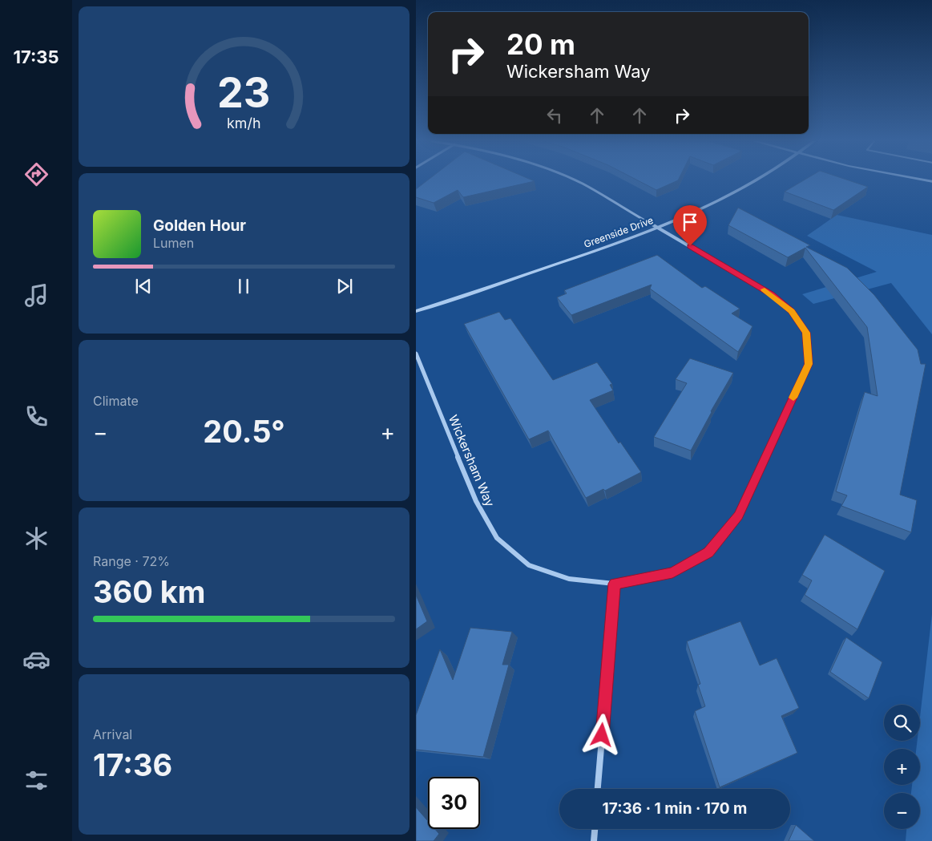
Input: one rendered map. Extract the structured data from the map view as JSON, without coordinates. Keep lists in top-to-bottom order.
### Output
{
  "streets": {
    "street": ["Greenside Drive", "Wickersham Way"]
  },
  "crossings": [
    ["Greenside Drive", "Wickersham Way"]
  ],
  "page": {
    "tabs": "17:35",
    "turn": ["20 m", "Wickersham Way"],
    "song": ["Golden Hour", "Lumen"],
    "tile": [
      "Climate",
      ["Range · 72%", "360 km"],
      ["Arrival", "17:36"]
    ],
    "heat": ["−", "20.5°", "+"],
    "map_buttons": ["+", "−"],
    "limit": "30",
    "trip": "17:36 · 1 min · 170 m",
    "gauge": ["23", "km/h"]
  }
}
